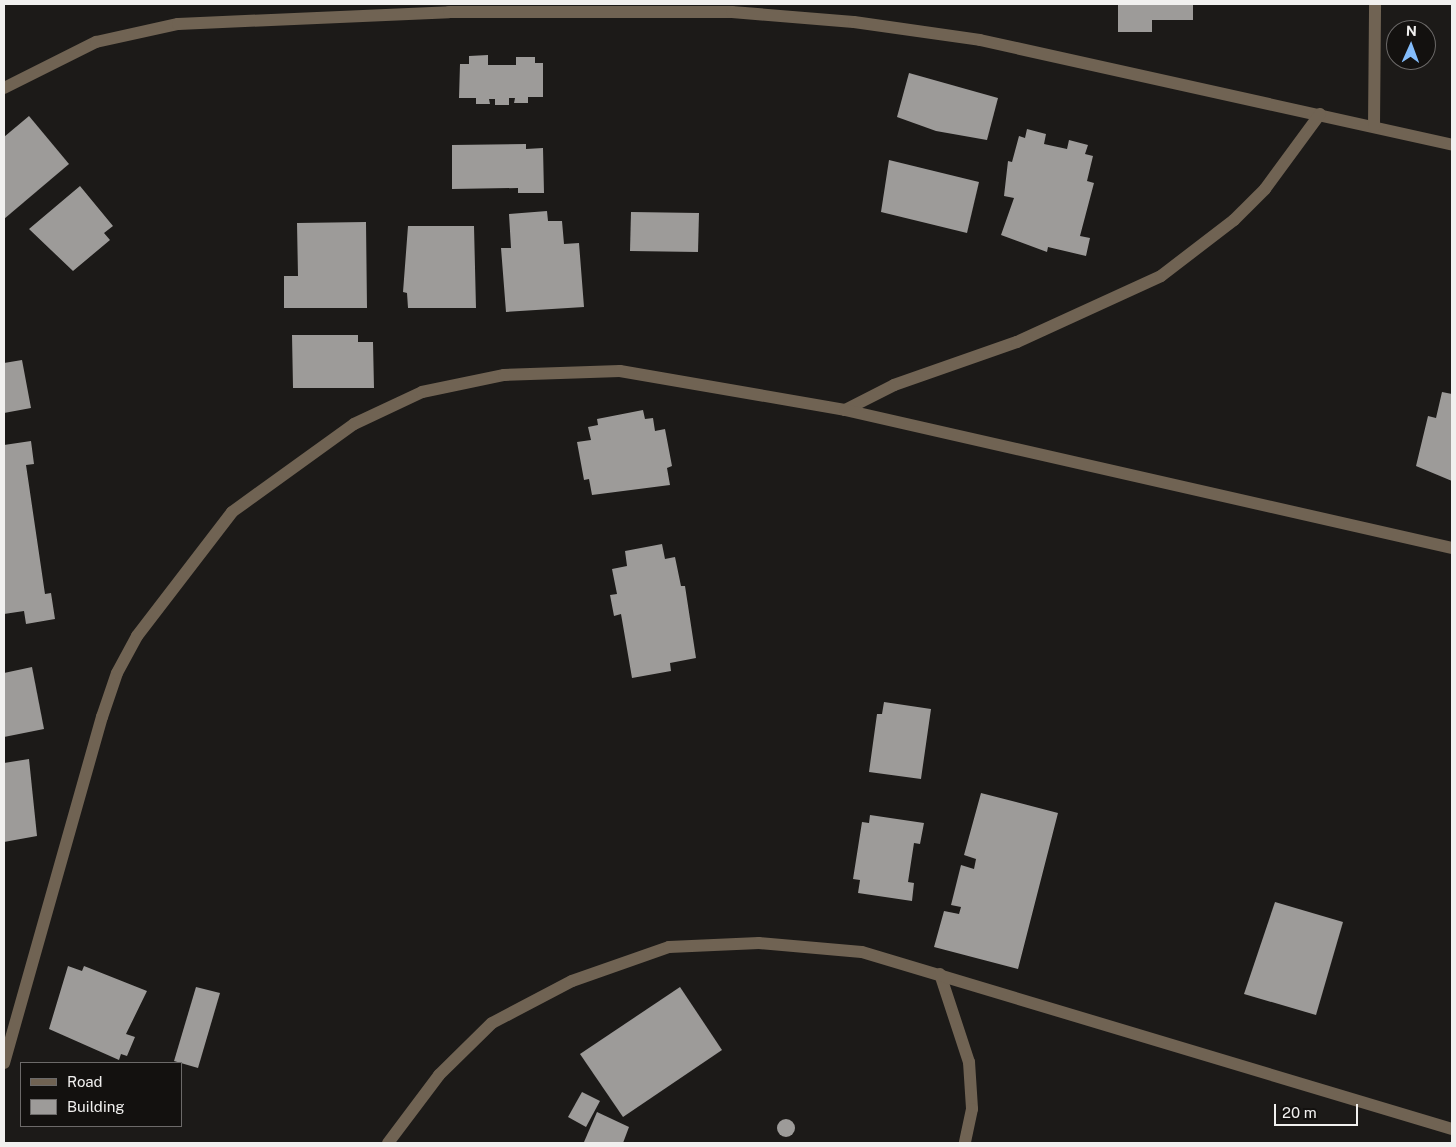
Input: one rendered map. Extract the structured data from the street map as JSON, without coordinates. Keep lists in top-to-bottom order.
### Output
{
  "legend": ["Road", "Building"],
  "scale_bar": "20 m",
  "north": "top"
}
